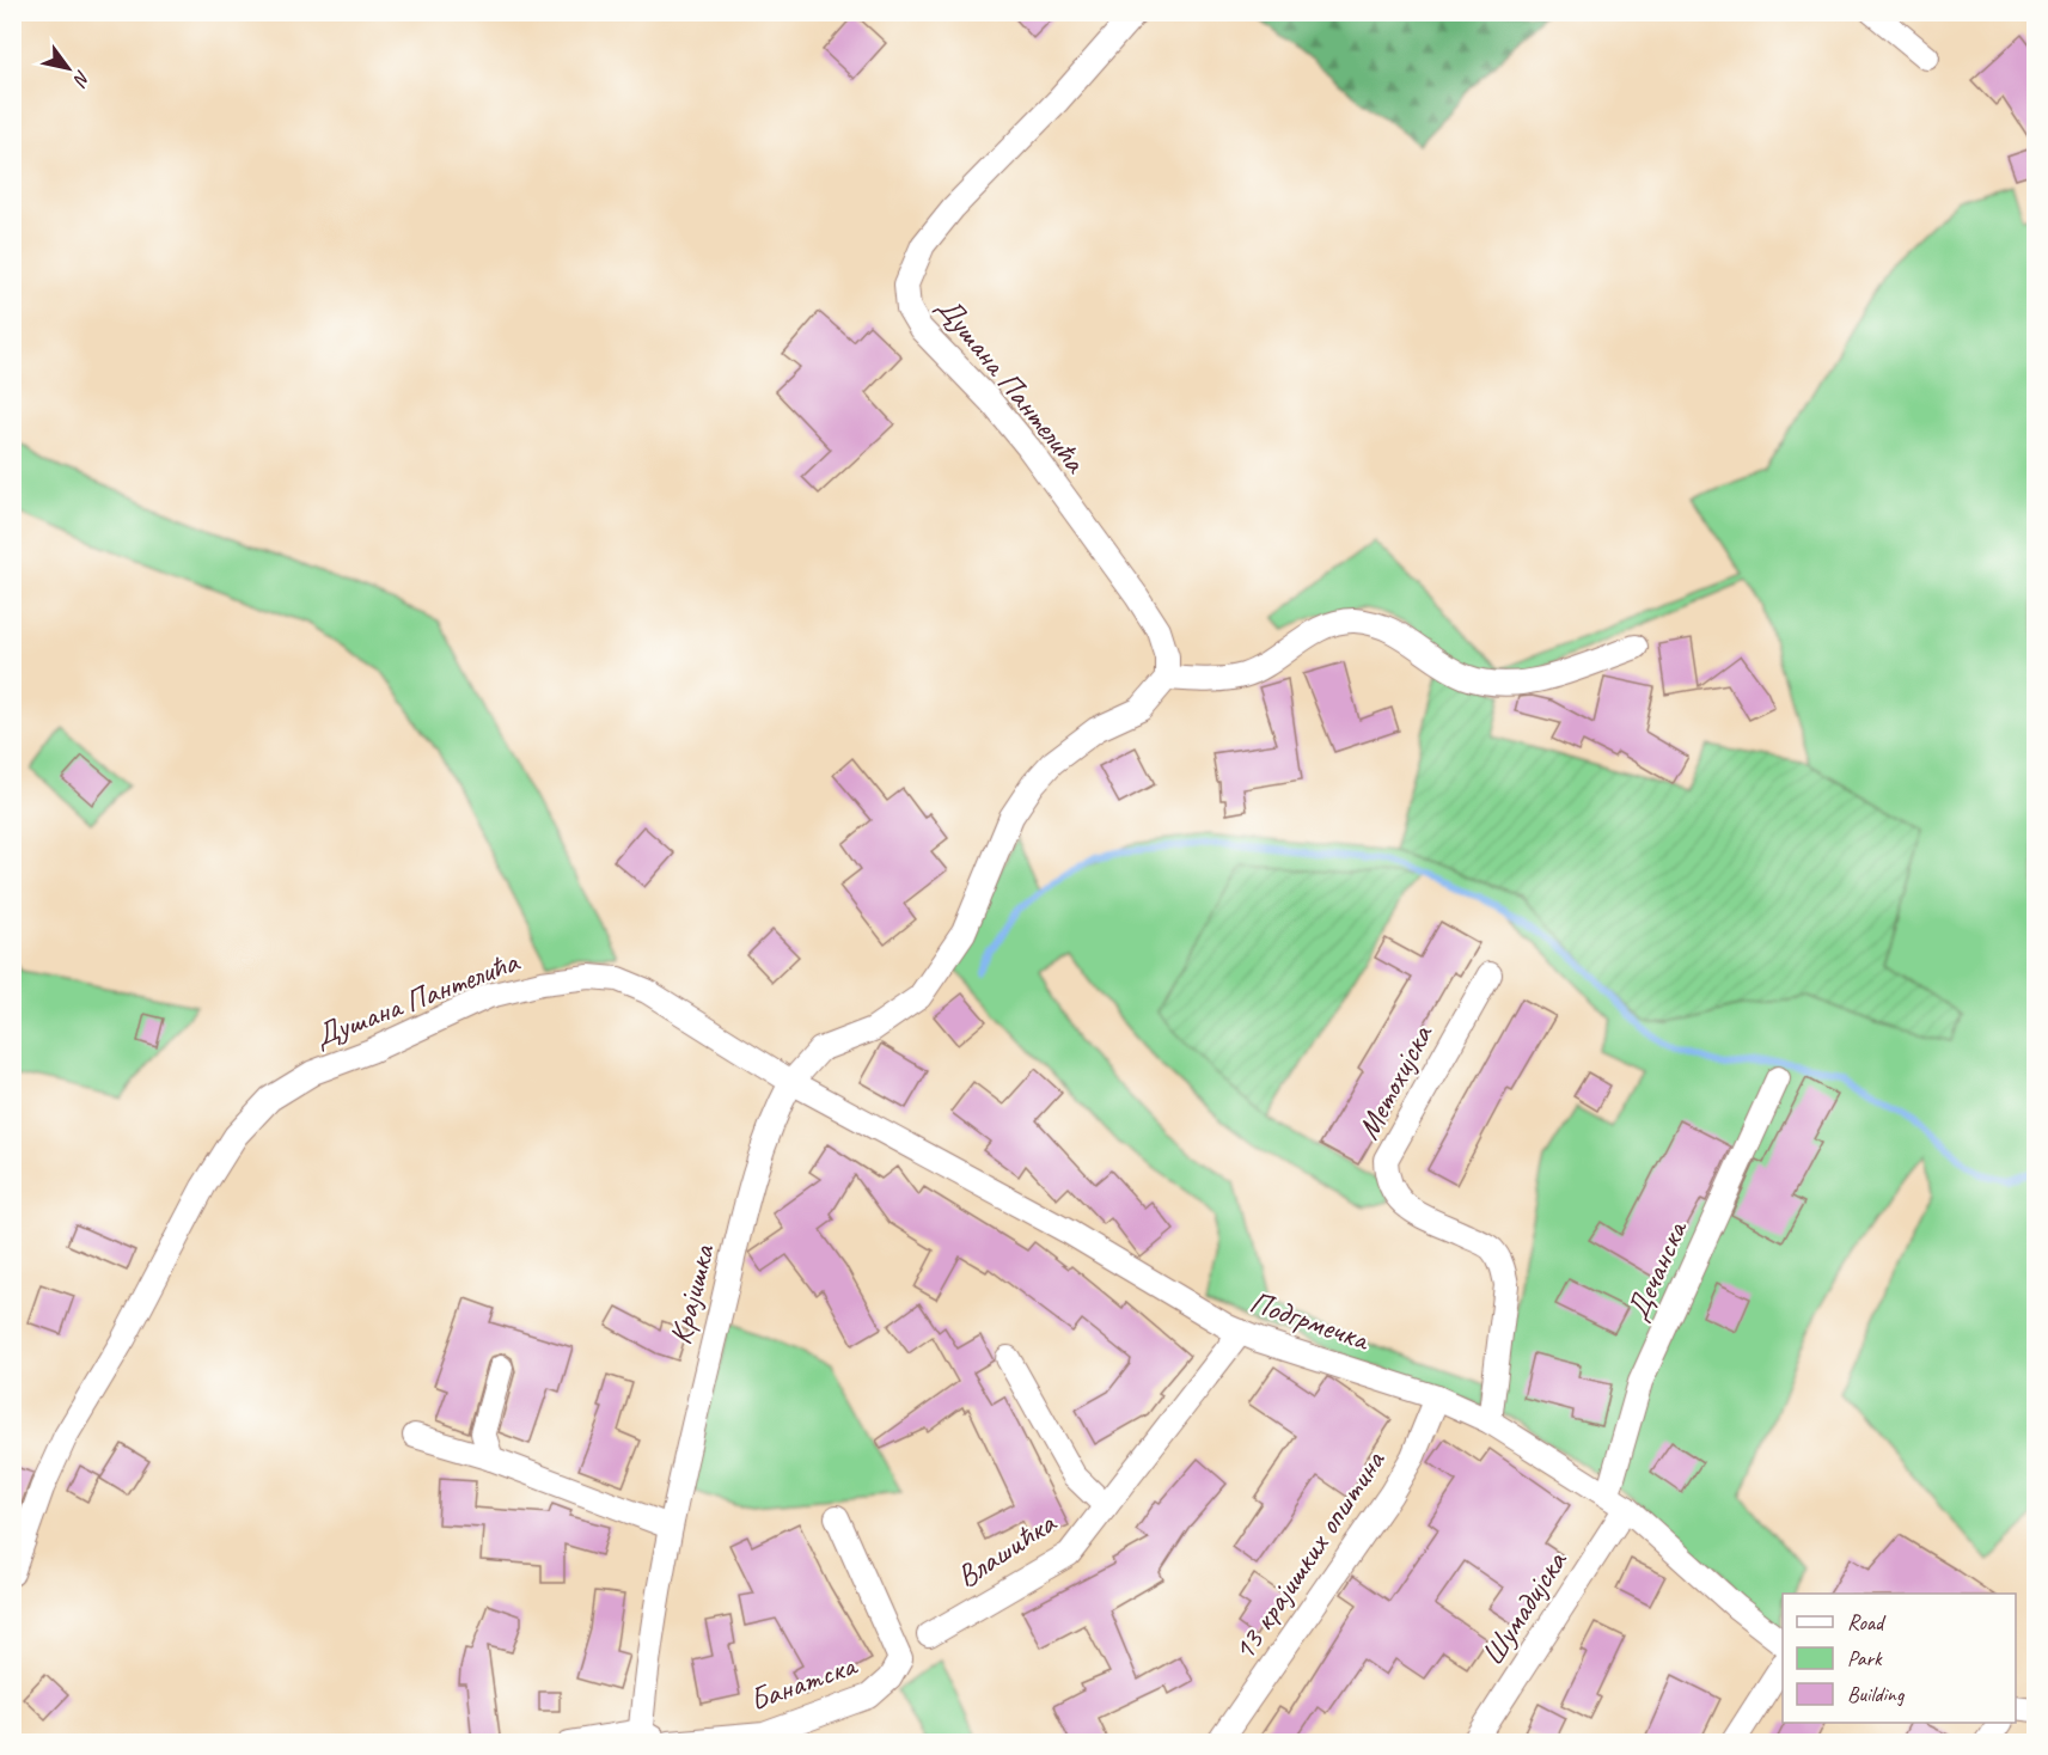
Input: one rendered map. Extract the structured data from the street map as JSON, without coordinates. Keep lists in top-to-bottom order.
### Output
{
  "streets": {
    "street": [
      "Душана Пантелића",
      "Метохијска",
      "Дечанска",
      "Крајишка",
      "Подгрмечка",
      "Влашићка",
      "13 крајишких општина",
      "Шумадијска",
      "Банатска"
    ]
  },
  "crossings": [
    ["Душана Пантелића", "Крајишка"],
    ["Душана Пантелића", "Подгрмечка"],
    ["Метохијска", "Подгрмечка"],
    ["Дечанска", "Подгрмечка"],
    ["Дечанска", "Шумадијска"],
    ["Крајишка", "Подгрмечка"],
    ["Подгрмечка", "Влашићка"],
    ["Подгрмечка", "13 крајишких општина"],
    ["Подгрмечка", "Шумадијска"]
  ],
  "legend": ["Road", "Park", "Building"],
  "north": "bottom right"
}
